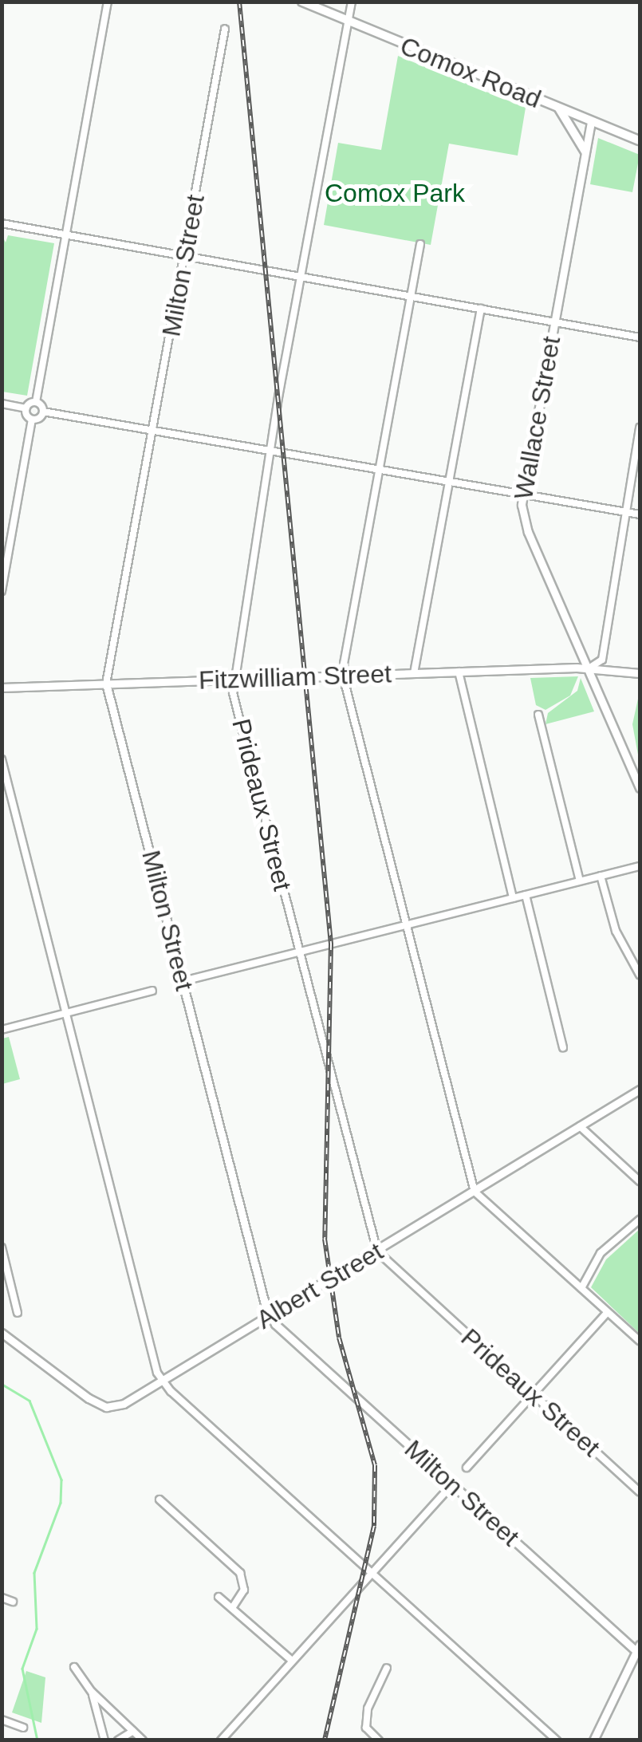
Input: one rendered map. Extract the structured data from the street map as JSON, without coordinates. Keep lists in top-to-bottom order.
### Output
{
  "streets": {
    "main road": ["Comox Road"],
    "street": [
      "Milton Street",
      "Wallace Street",
      "Fitzwilliam Street",
      "Prideaux Street",
      "Albert Street"
    ]
  },
  "crossings": [
    ["Comox Road", "Wallace Street"],
    ["Comox Road", "Prideaux Street"],
    ["Milton Street", "Fitzwilliam Street"],
    ["Milton Street", "Albert Street"],
    ["Wallace Street", "Fitzwilliam Street"],
    ["Fitzwilliam Street", "Prideaux Street"],
    ["Prideaux Street", "Albert Street"]
  ],
  "parks": ["Comox Park"]
}
